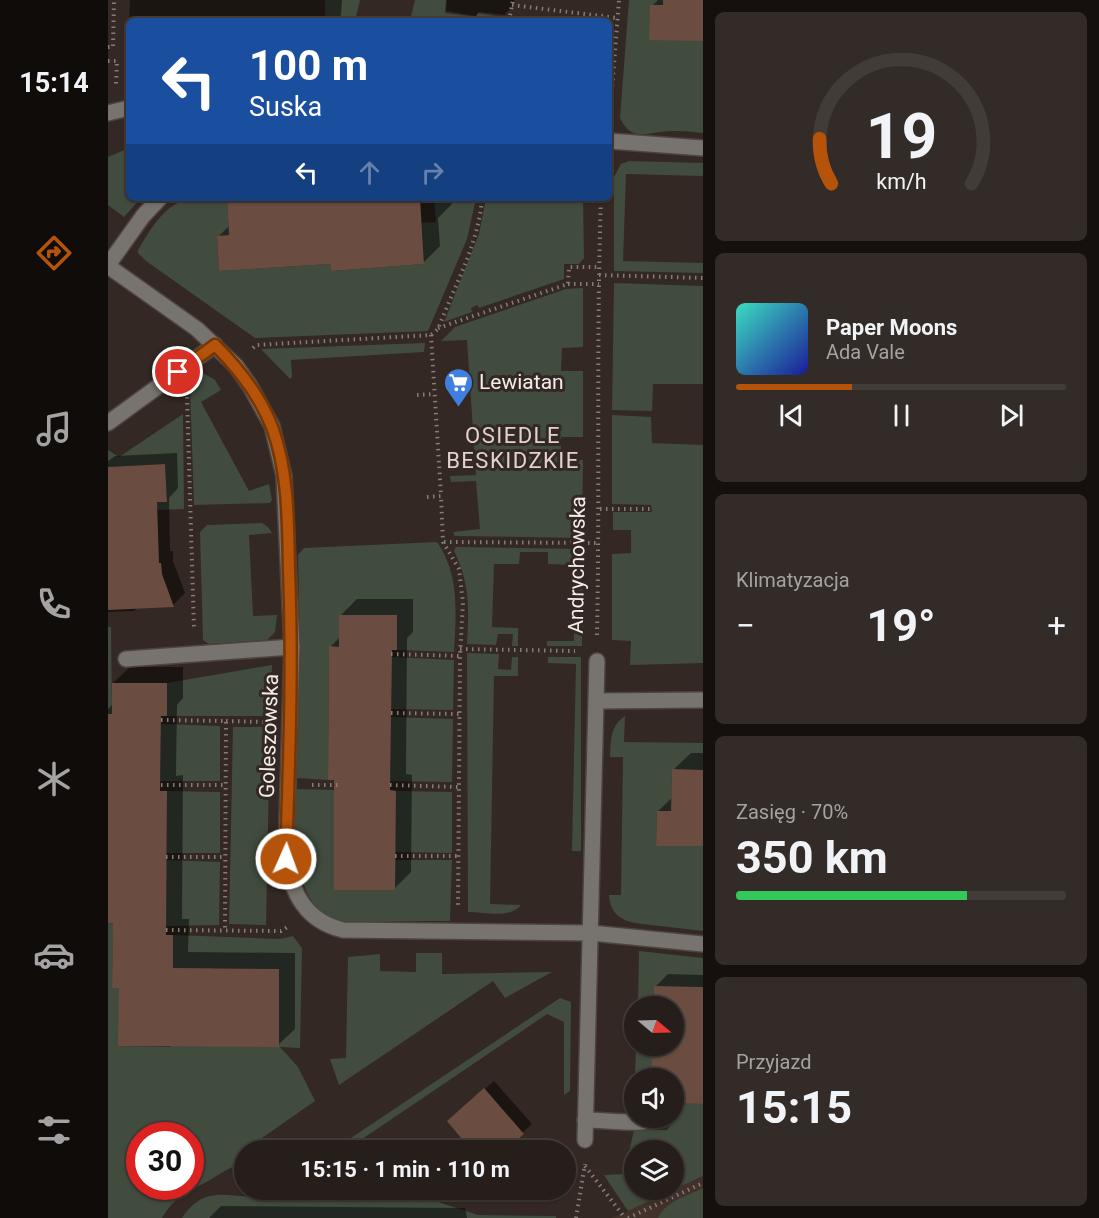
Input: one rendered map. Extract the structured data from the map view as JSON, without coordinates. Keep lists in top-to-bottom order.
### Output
{
  "streets": {
    "street": ["Andrychowska", "Goleszowska"]
  },
  "crossings": [
    ["Andrychowska", "Goleszowska"]
  ],
  "districts": ["OSIEDLE BESKIDZKIE"],
  "places": {
    "supermarket": ["Lewiatan"]
  },
  "north": "right",
  "page": {
    "tabs": "15:14",
    "turn": ["100 m", "Suska"],
    "song": ["Paper Moons", "Ada Vale"],
    "tile": [
      "Klimatyzacja",
      ["Zasięg · 70%", "350 km"],
      ["Przyjazd", "15:15"]
    ],
    "heat": ["−", "19°", "+"],
    "limit": "30",
    "trip": "15:15 · 1 min · 110 m",
    "gauge": ["19", "km/h"]
  }
}
